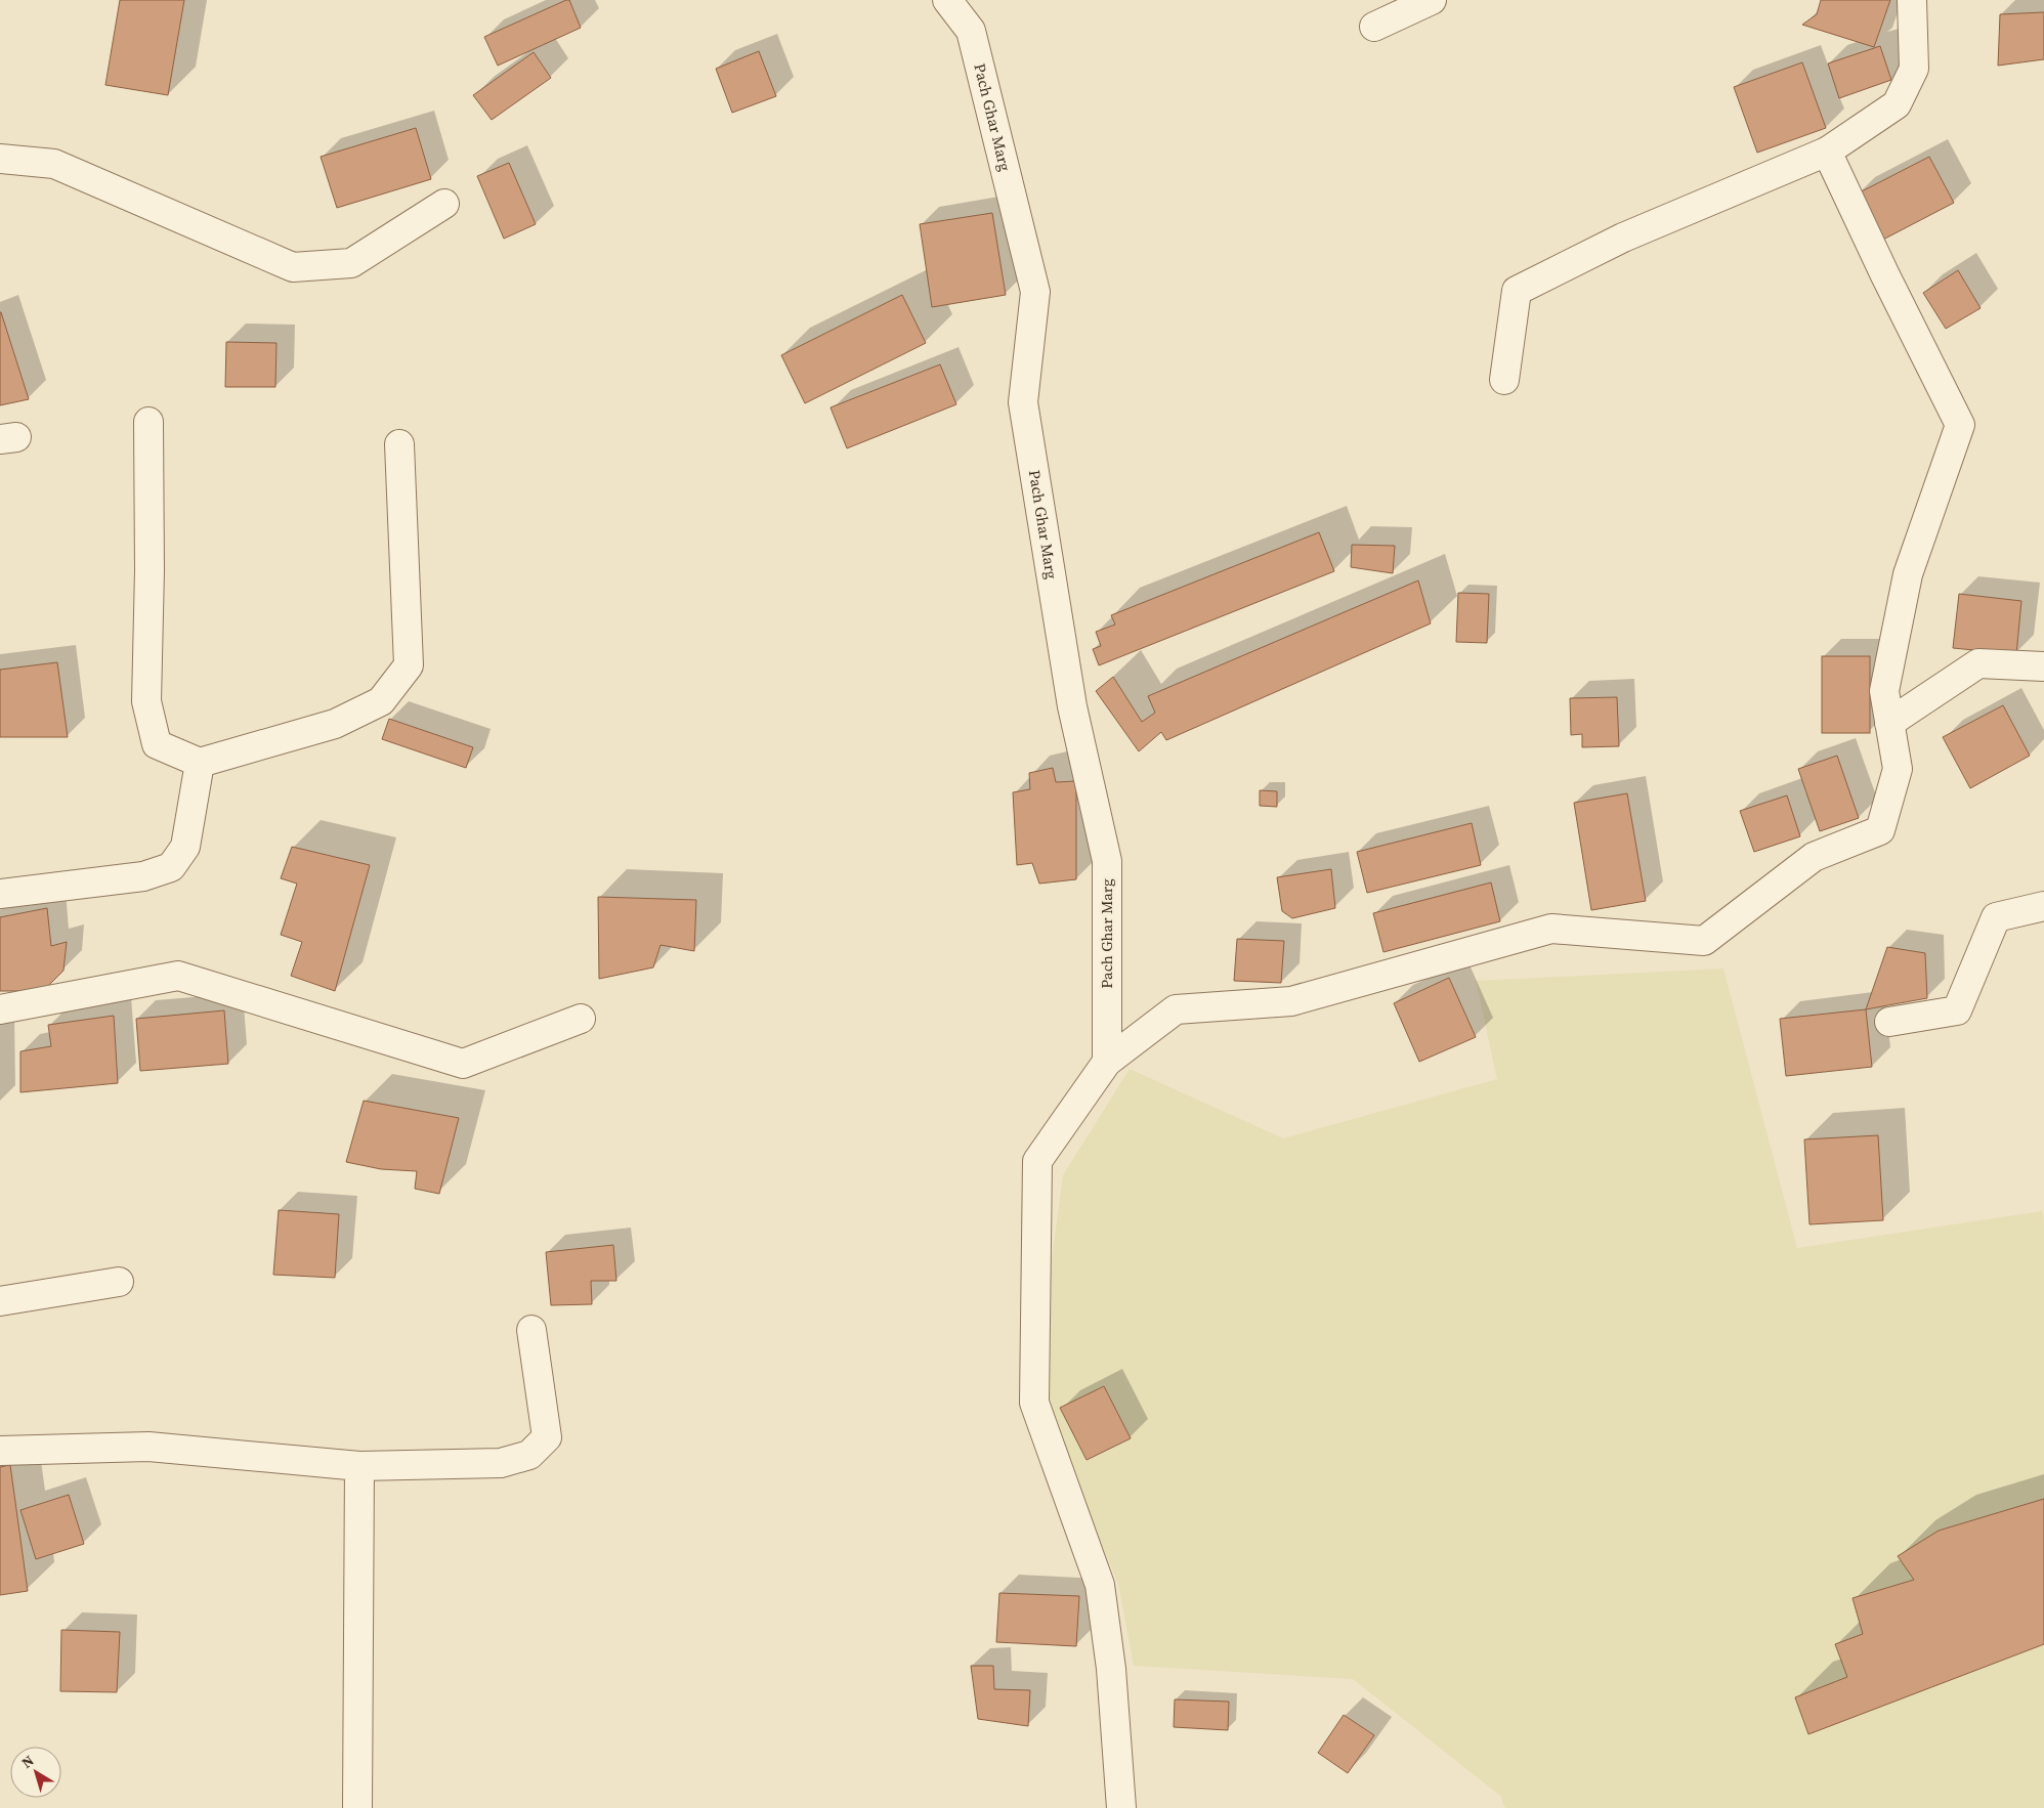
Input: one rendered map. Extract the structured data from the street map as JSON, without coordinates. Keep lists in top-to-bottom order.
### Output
{
  "streets": {
    "street": ["Pach Ghar Marg"]
  },
  "north": "top left"
}
